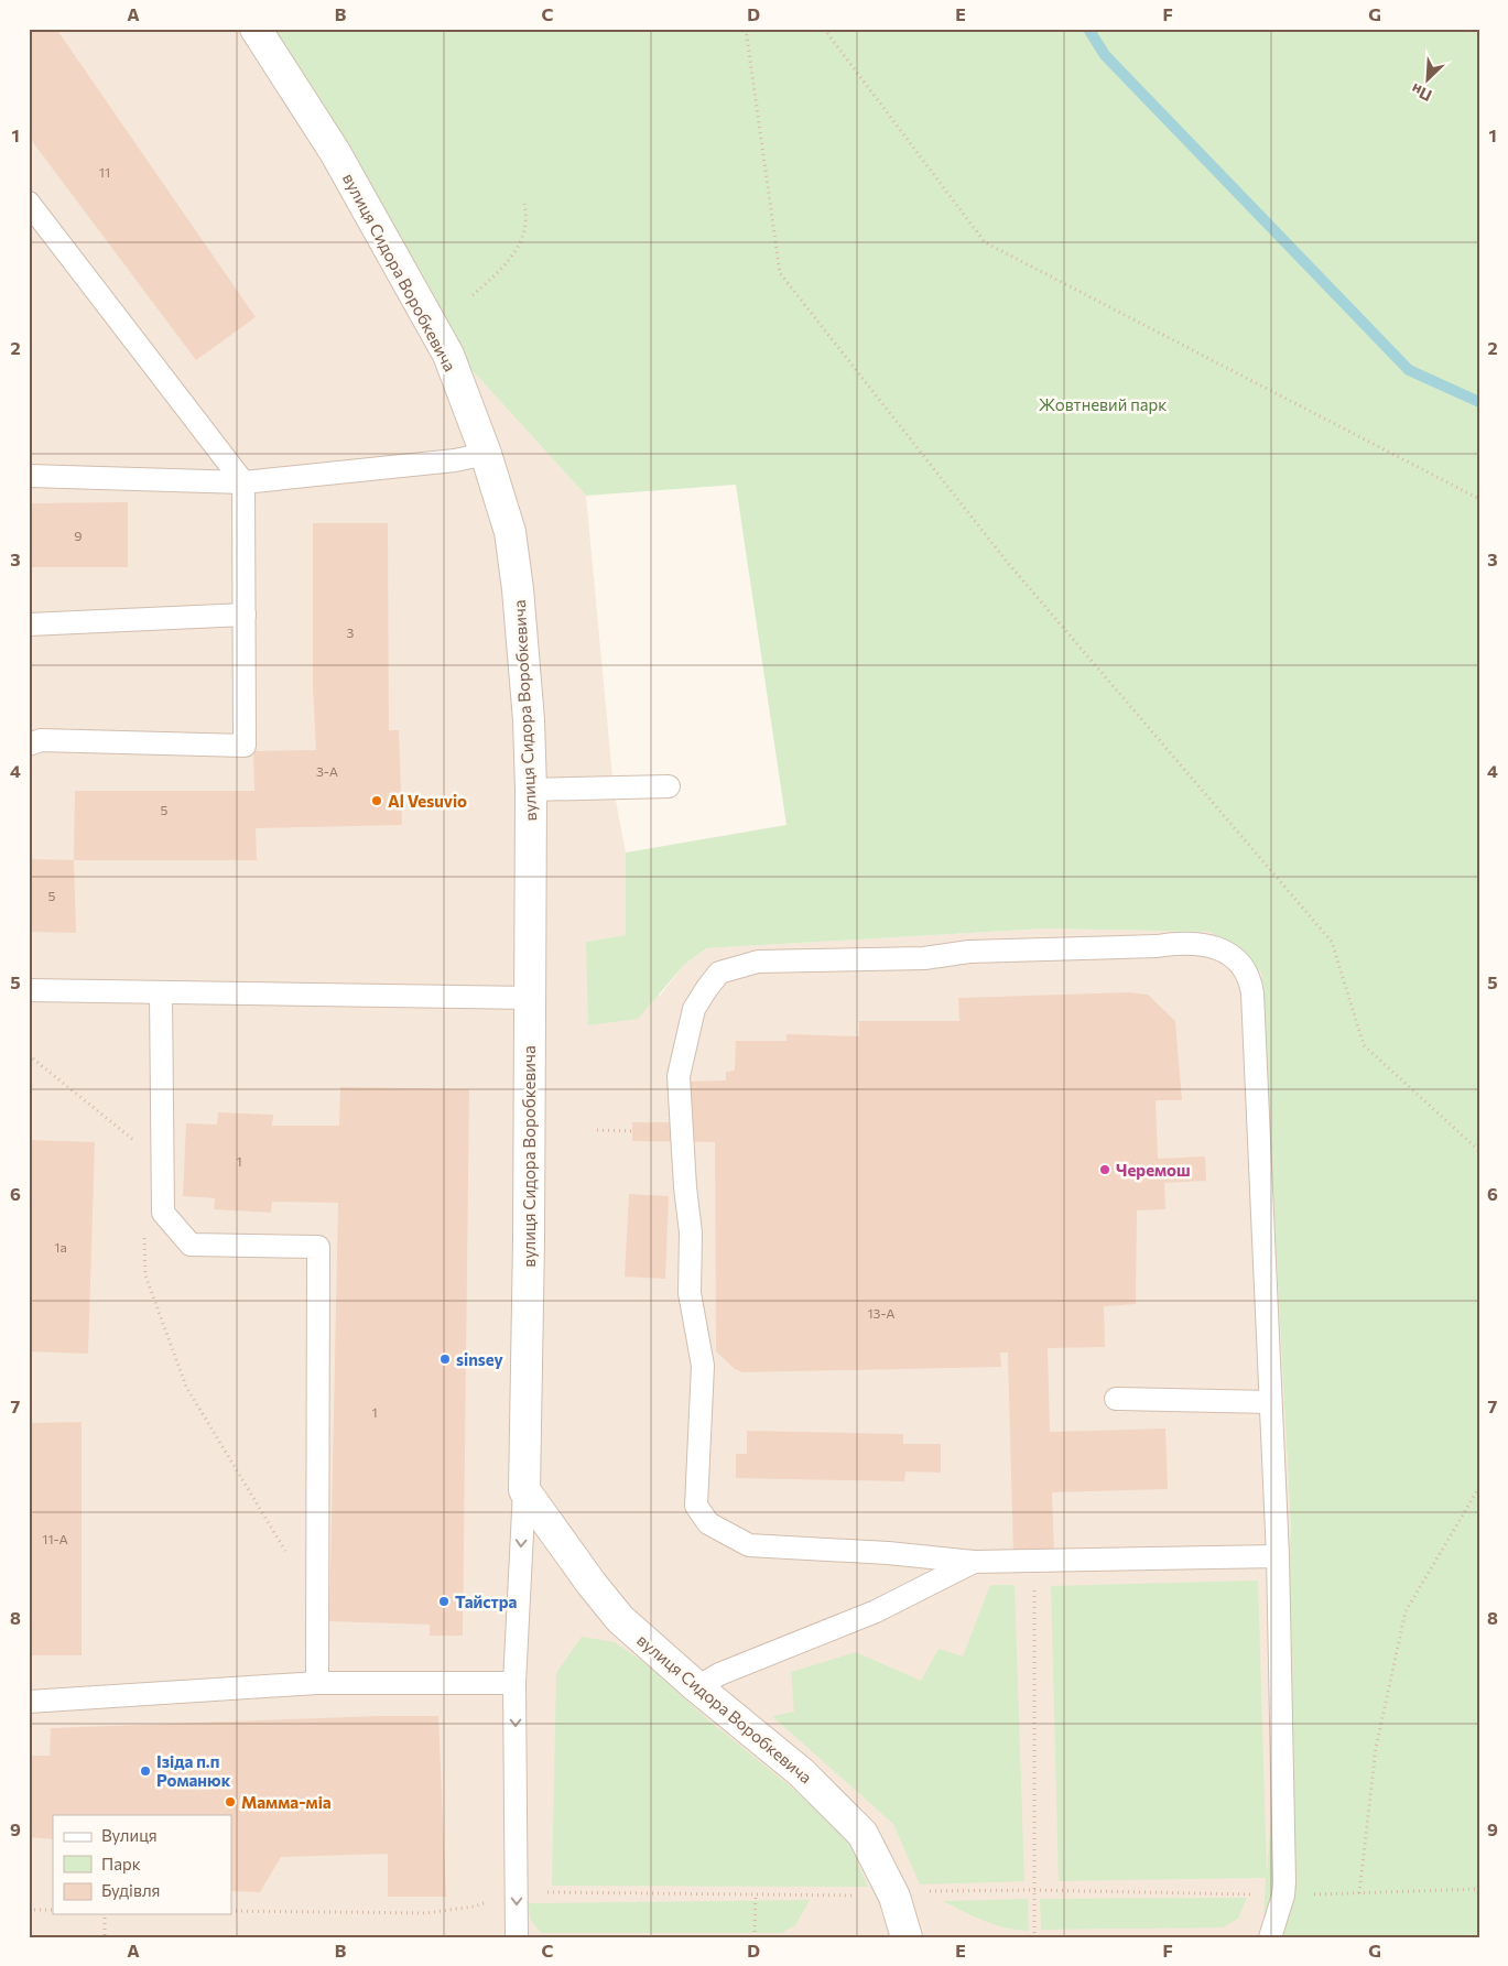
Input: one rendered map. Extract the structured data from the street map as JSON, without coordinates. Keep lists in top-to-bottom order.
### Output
{
  "streets": {
    "street": ["вулиця Сидора Воробкевича"]
  },
  "parks": ["Жовтневий парк"],
  "places": [
    "Al Vesuvio",
    "Черемош",
    "sinsey",
    "Тайстра",
    "Ізіда п.п Романюк",
    "Мамма-міа"
  ],
  "house_numbers": [
    "11",
    "9",
    "3",
    "3-А",
    "5",
    "5",
    "1",
    "1а",
    "13-А",
    "1",
    "11-А"
  ],
  "legend": ["Вулиця", "Парк", "Будівля"],
  "north": "bottom left",
  "grid": {
    "columns": [
      "A",
      "B",
      "C",
      "D",
      "E",
      "F",
      "G"
    ],
    "rows": [
      "1",
      "2",
      "3",
      "4",
      "5",
      "6",
      "7",
      "8",
      "9"
    ]
  }
}
